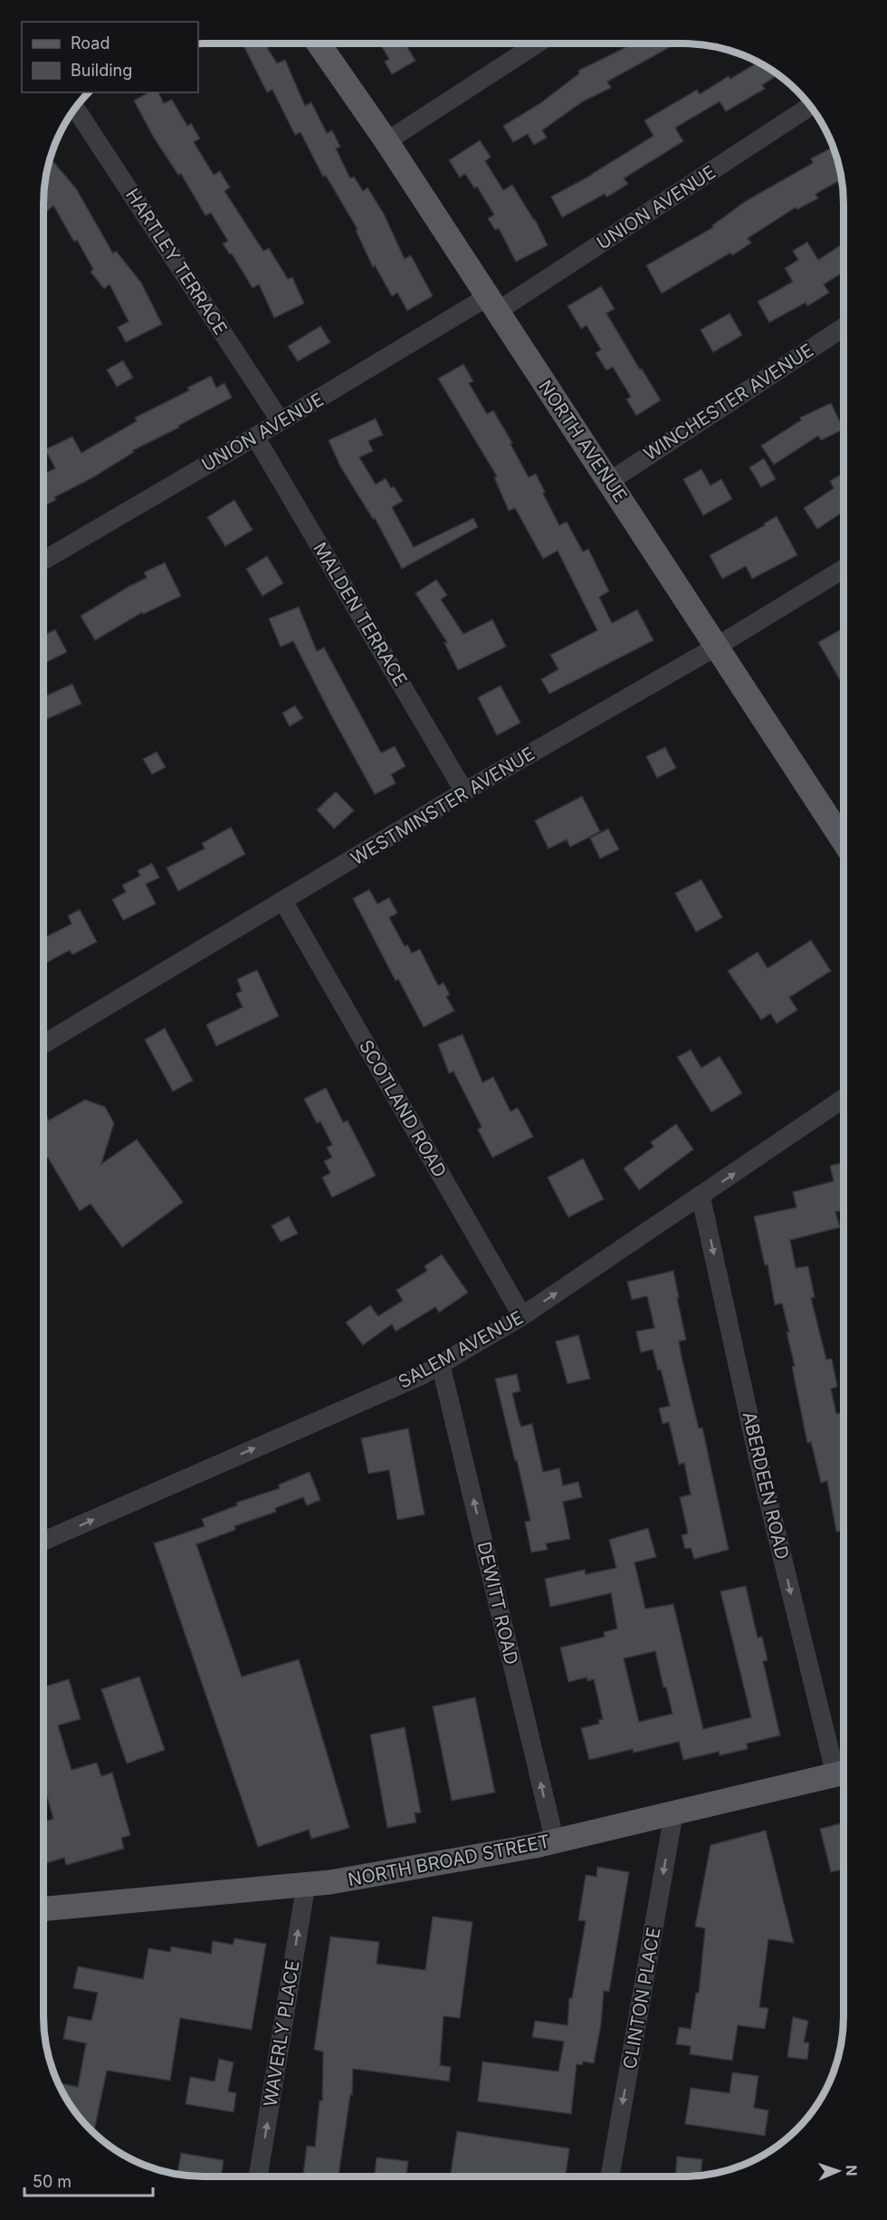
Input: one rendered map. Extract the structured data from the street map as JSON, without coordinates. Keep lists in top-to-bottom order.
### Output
{
  "streets": {
    "main road": ["NORTH AVENUE", "NORTH BROAD STREET"],
    "street": [
      "UNION AVENUE",
      "HARTLEY TERRACE",
      "WINCHESTER AVENUE",
      "MALDEN TERRACE",
      "WESTMINSTER AVENUE",
      "SCOTLAND ROAD",
      "SALEM AVENUE",
      "ABERDEEN ROAD",
      "DEWITT ROAD",
      "CLINTON PLACE",
      "WAVERLY PLACE"
    ]
  },
  "crossings": [
    ["UNION AVENUE", "HARTLEY TERRACE"],
    ["UNION AVENUE", "NORTH AVENUE"],
    ["UNION AVENUE", "MALDEN TERRACE"],
    ["WINCHESTER AVENUE", "NORTH AVENUE"],
    ["NORTH AVENUE", "WESTMINSTER AVENUE"],
    ["MALDEN TERRACE", "WESTMINSTER AVENUE"],
    ["WESTMINSTER AVENUE", "SCOTLAND ROAD"],
    ["SCOTLAND ROAD", "SALEM AVENUE"],
    ["SALEM AVENUE", "ABERDEEN ROAD"],
    ["SALEM AVENUE", "DEWITT ROAD"],
    ["ABERDEEN ROAD", "NORTH BROAD STREET"],
    ["DEWITT ROAD", "NORTH BROAD STREET"],
    ["NORTH BROAD STREET", "CLINTON PLACE"],
    ["NORTH BROAD STREET", "WAVERLY PLACE"]
  ],
  "one_way": [
    "SALEM AVENUE",
    "ABERDEEN ROAD",
    "DEWITT ROAD",
    "CLINTON PLACE",
    "WAVERLY PLACE"
  ],
  "legend": ["Road", "Building"],
  "scale_bar": "50 m",
  "north": "right"
}
